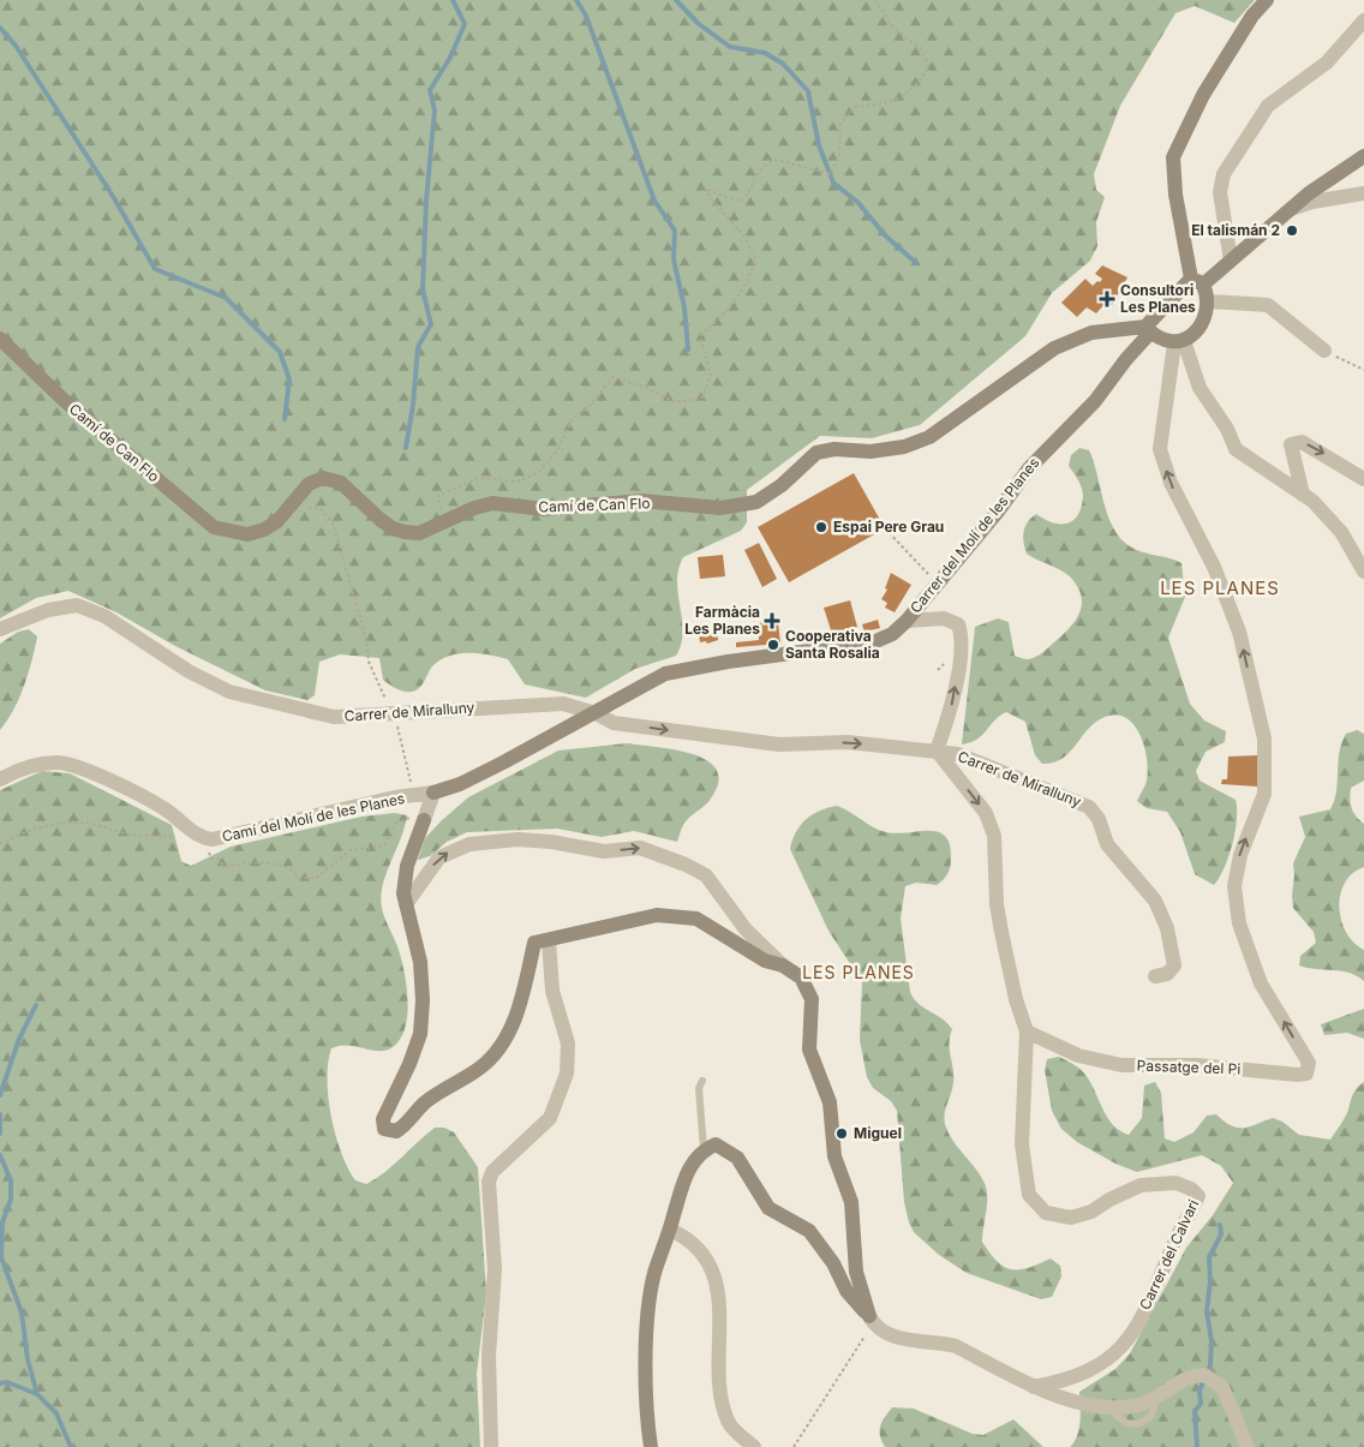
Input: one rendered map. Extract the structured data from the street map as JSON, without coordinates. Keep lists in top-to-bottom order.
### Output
{
  "streets": {
    "street": [
      "Camí de Can Flo",
      "Carrer del Molí de les Planes",
      "Carrer de Miralluny",
      "Camí del Molí de les Planes",
      "Passatge del Pi",
      "Carrer del Calvari"
    ]
  },
  "crossings": [
    ["Camí de Can Flo", "Carrer del Molí de les Planes"],
    ["Carrer del Molí de les Planes", "Carrer de Miralluny"],
    ["Carrer del Molí de les Planes", "Camí del Molí de les Planes"],
    ["Carrer de Miralluny", "Camí del Molí de les Planes"],
    ["Passatge del Pi", "Carrer del Calvari"]
  ],
  "districts": ["LES PLANES", "LES PLANES"],
  "places": {
    "other": [
      "El talismán 2",
      "Espai Pere Grau",
      "Cooperativa Santa Rosalia",
      "Miguel"
    ],
    "health": ["Consultori Les Planes", "Farmàcia Les Planes"]
  }
}
